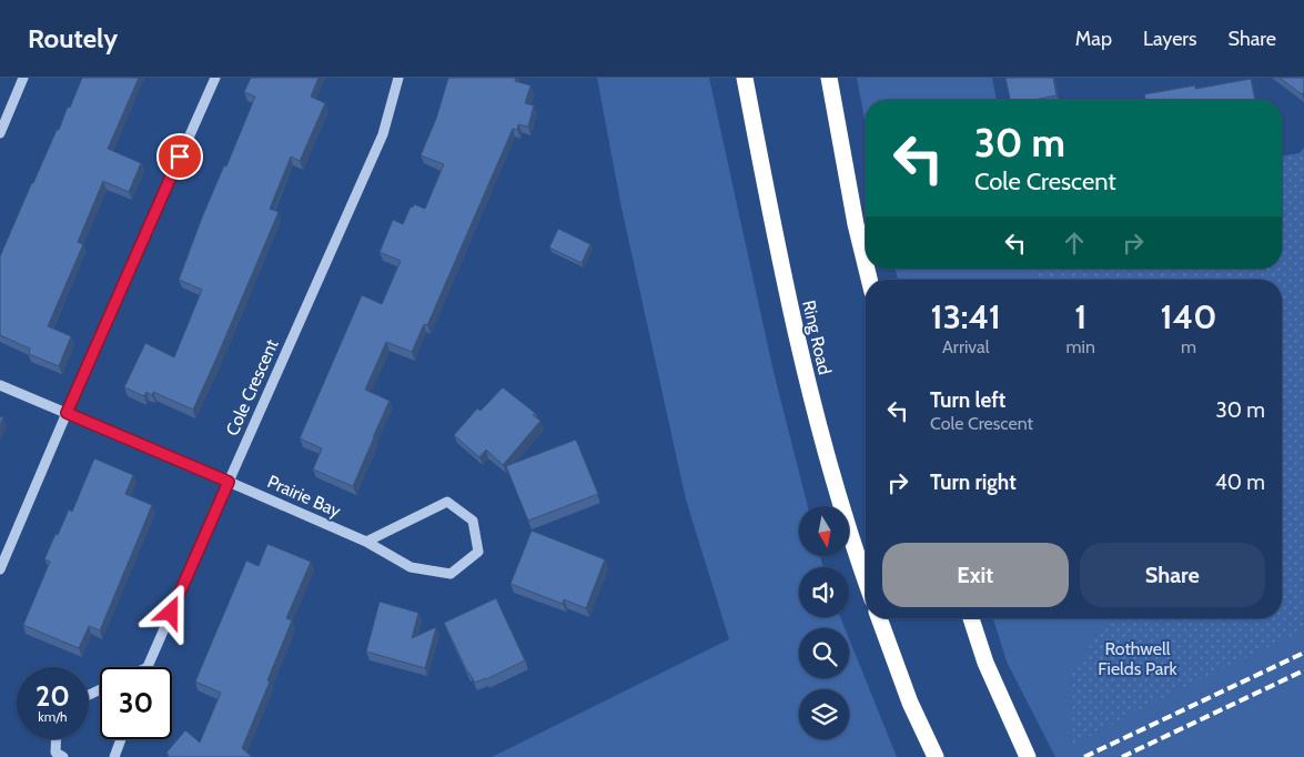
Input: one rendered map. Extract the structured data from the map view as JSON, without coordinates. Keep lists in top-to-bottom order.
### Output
{
  "streets": {
    "highway": ["Ring Road"],
    "street": ["Cole Crescent", "Prairie Bay"]
  },
  "crossings": [
    ["Cole Crescent", "Prairie Bay"]
  ],
  "parks": ["Rothwell Fields Park"],
  "north": "bottom",
  "page": {
    "header": "Routely",
    "nav": ["Map", "Layers", "Share"],
    "turn": ["30 m", "Cole Crescent"],
    "eta": [
      "13:41",
      "Arrival",
      "1",
      "min",
      "140",
      "m"
    ],
    "list": [
      {
        "name": "Turn left",
        "note": "Cole Crescent",
        "value": "30 m"
      },
      {
        "name": "Turn right",
        "value": "40 m"
      }
    ],
    "buttons": ["Exit", "Share"],
    "speed": "20 km/h",
    "limit": "30"
  }
}
